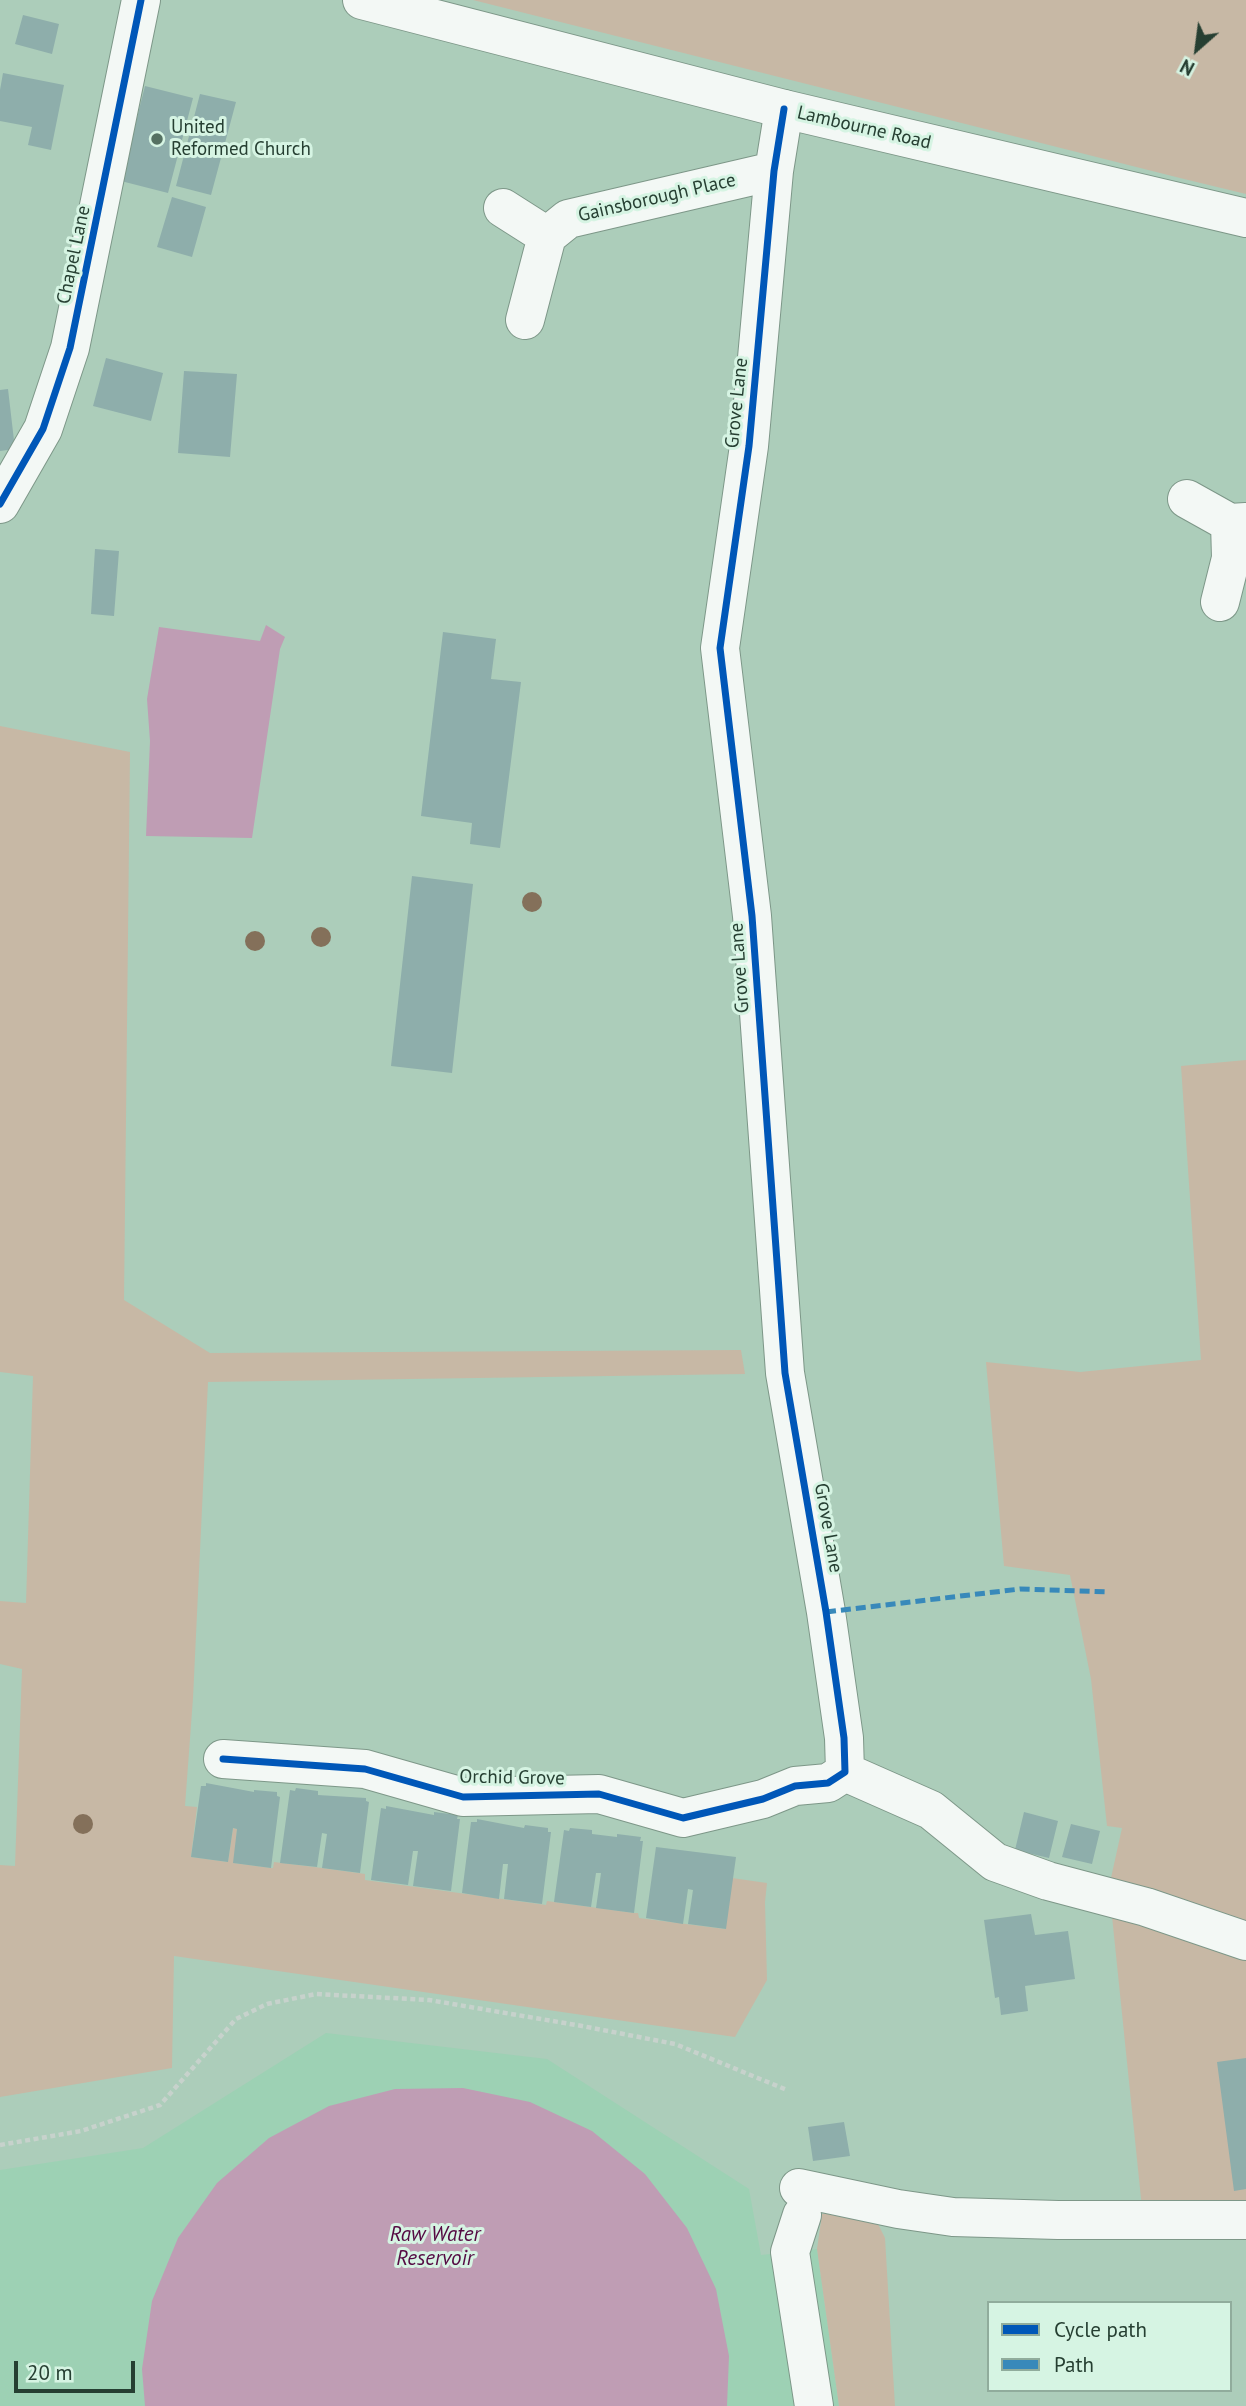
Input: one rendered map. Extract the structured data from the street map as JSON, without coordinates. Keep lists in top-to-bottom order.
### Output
{
  "streets": {
    "street": [
      "Lambourne Road",
      "Gainsborough Place",
      "Chapel Lane",
      "Grove Lane",
      "Orchid Grove"
    ]
  },
  "crossings": [
    ["Lambourne Road", "Grove Lane"],
    ["Gainsborough Place", "Grove Lane"],
    ["Grove Lane", "Orchid Grove"]
  ],
  "water": ["Raw Water Reservoir"],
  "places": ["United Reformed Church"],
  "legend": ["Cycle path", "Path"],
  "scale_bar": "20 m",
  "north": "bottom left"
}
